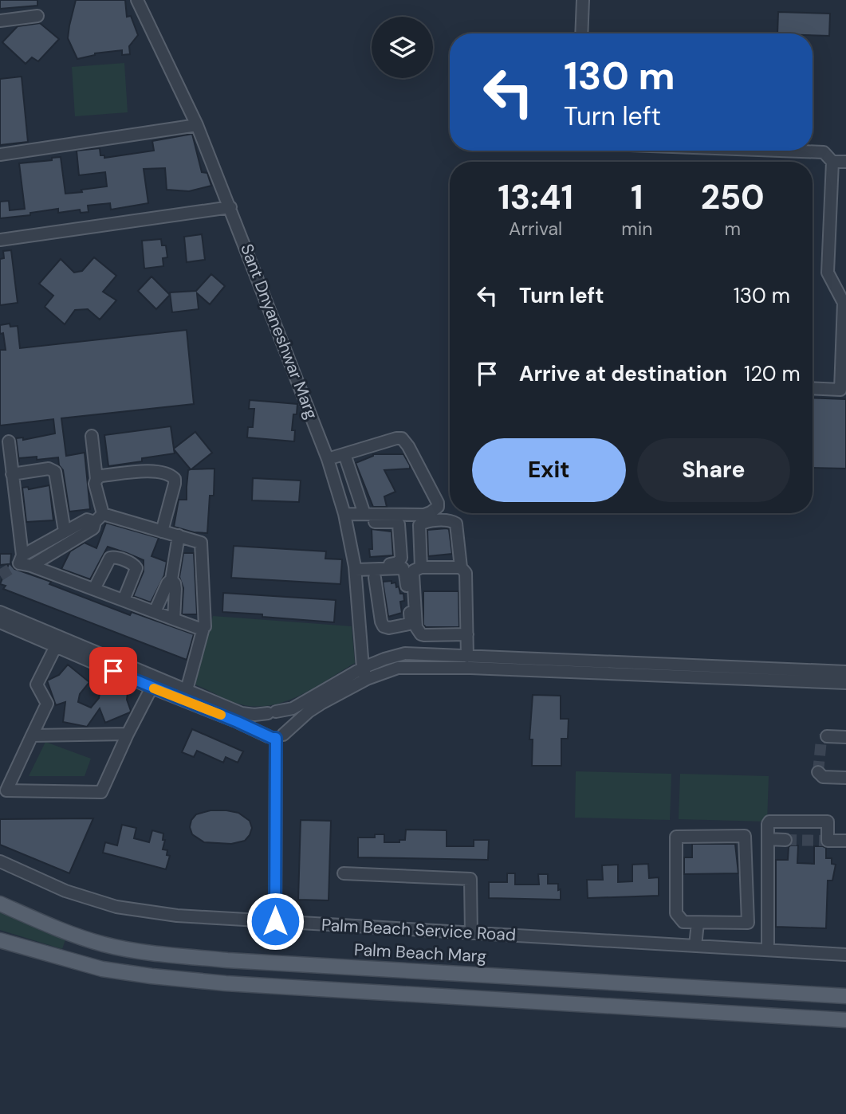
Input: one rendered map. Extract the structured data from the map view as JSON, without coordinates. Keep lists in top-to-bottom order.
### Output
{
  "streets": {
    "main road": ["Palm Beach Marg"],
    "street": ["Sant Dnyaneshwar Marg", "Palm Beach Service Road"]
  },
  "page": {
    "turn": ["130 m", "Turn left"],
    "eta": [
      "13:41",
      "Arrival",
      "1",
      "min",
      "250",
      "m"
    ],
    "list": [
      {
        "name": "Turn left",
        "value": "130 m"
      },
      {
        "name": "Arrive at destination",
        "value": "120 m"
      }
    ],
    "buttons": ["Exit", "Share"]
  }
}
